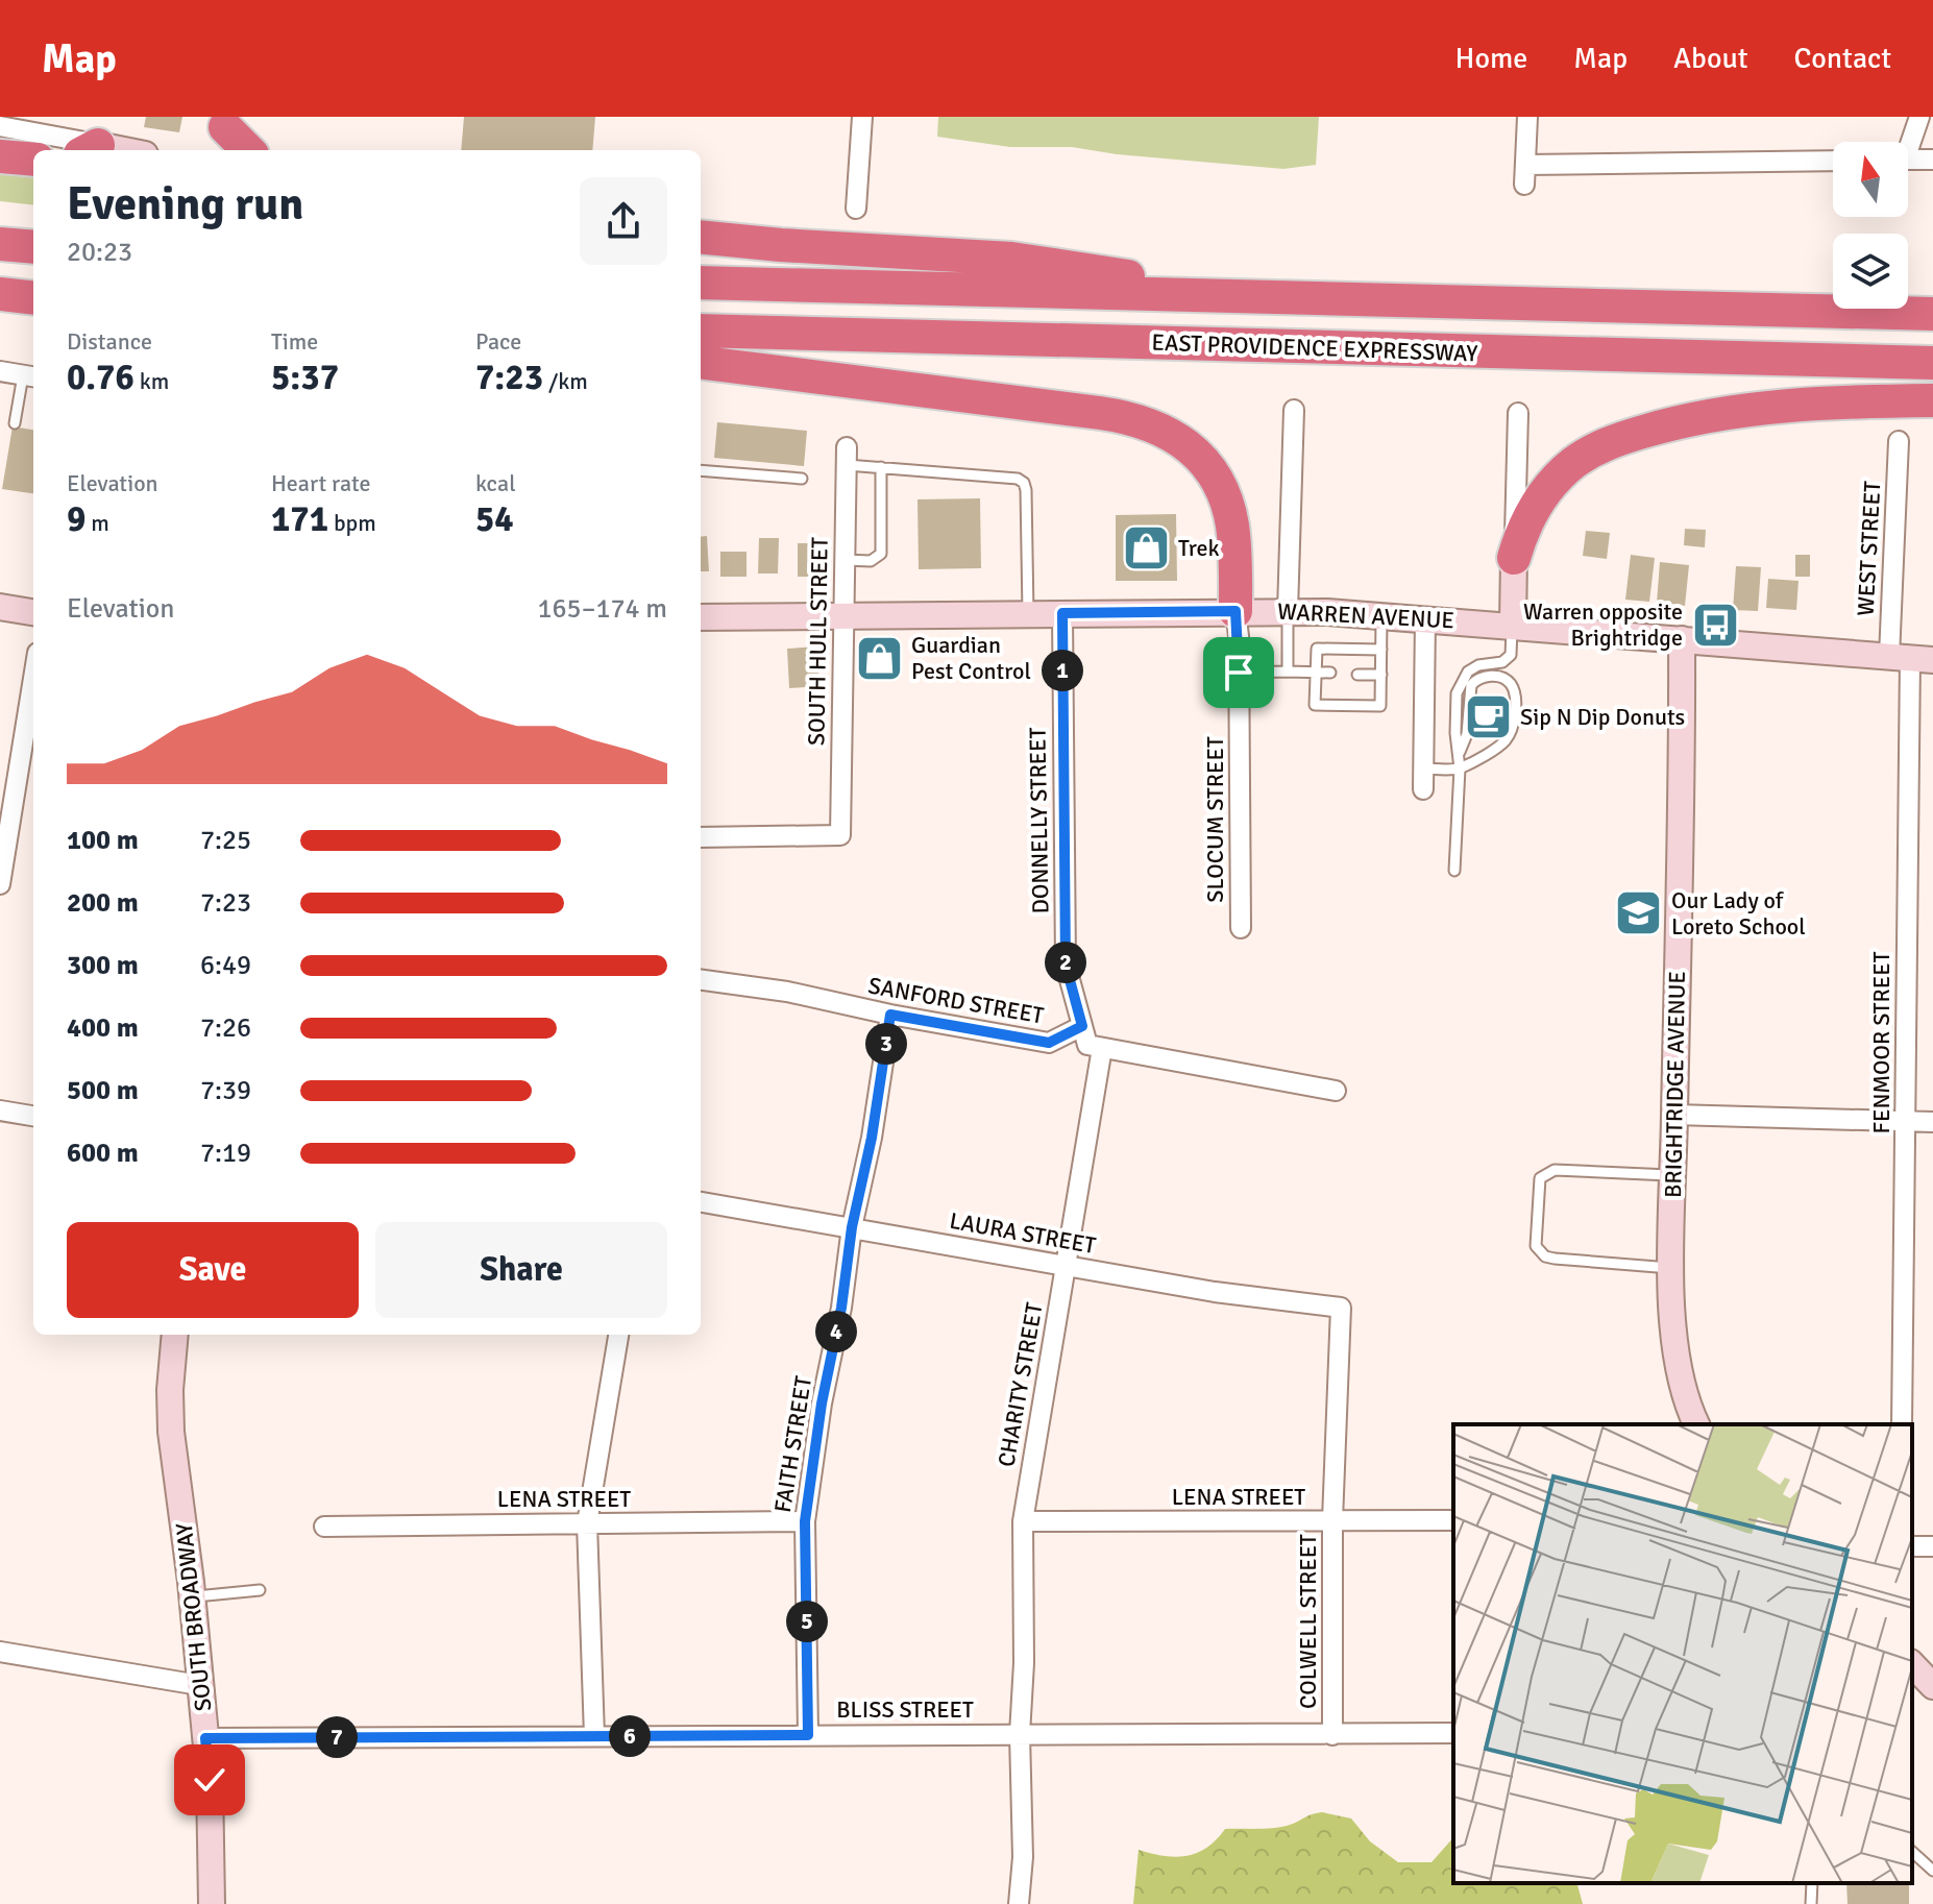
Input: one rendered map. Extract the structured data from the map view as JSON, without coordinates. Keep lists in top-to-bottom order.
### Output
{
  "streets": {
    "highway": ["EAST PROVIDENCE EXPRESSWAY"],
    "main road": ["WARREN AVENUE", "BRIGHTRIDGE AVENUE", "SOUTH BROADWAY"],
    "street": [
      "WEST STREET",
      "SOUTH HULL STREET",
      "SLOCUM STREET",
      "DONNELLY STREET",
      "SANFORD STREET",
      "FENMOOR STREET",
      "LAURA STREET",
      "CHARITY STREET",
      "FAITH STREET",
      "LENA STREET",
      "COLWELL STREET",
      "BLISS STREET"
    ]
  },
  "crossings": [
    ["WEST STREET", "WARREN AVENUE"],
    ["WEST STREET", "FENMOOR STREET"],
    ["WARREN AVENUE", "SOUTH HULL STREET"],
    ["WARREN AVENUE", "SLOCUM STREET"],
    ["WARREN AVENUE", "DONNELLY STREET"],
    ["WARREN AVENUE", "FENMOOR STREET"],
    ["WARREN AVENUE", "BRIGHTRIDGE AVENUE"],
    ["DONNELLY STREET", "SANFORD STREET"],
    ["SANFORD STREET", "FAITH STREET"],
    ["LAURA STREET", "CHARITY STREET"],
    ["LAURA STREET", "FAITH STREET"],
    ["LAURA STREET", "COLWELL STREET"],
    ["CHARITY STREET", "LENA STREET"],
    ["CHARITY STREET", "BLISS STREET"],
    ["FAITH STREET", "LENA STREET"],
    ["FAITH STREET", "BLISS STREET"],
    ["LENA STREET", "COLWELL STREET"],
    ["SOUTH BROADWAY", "BLISS STREET"],
    ["COLWELL STREET", "BLISS STREET"]
  ],
  "places": {
    "shop": ["Trek", "Guardian Pest Control"],
    "bus stop": ["Warren opposite Brightridge"],
    "cafe": ["Sip N Dip Donuts"],
    "school or university": ["Our Lady of Loreto School"]
  },
  "north": "top",
  "page": {
    "header": "Map",
    "nav": [
      "Home",
      "Map",
      "About",
      "Contact"
    ],
    "heading": ["Evening run", "20:23"],
    "stats": [
      ["Distance", "0.76 km"],
      ["Time", "5:37"],
      ["Pace", "7:23 /km"],
      ["Elevation", "9 m"],
      ["Heart rate", "171 bpm"],
      ["kcal", "54"]
    ],
    "chart": ["Elevation", "165–174 m"],
    "pins": [
      "1",
      "2",
      "3",
      "4",
      "5",
      "6",
      "7"
    ],
    "list": [
      {
        "name": "100 m",
        "note": "7:25"
      },
      {
        "name": "200 m",
        "note": "7:23"
      },
      {
        "name": "300 m",
        "note": "6:49"
      },
      {
        "name": "400 m",
        "note": "7:26"
      },
      {
        "name": "500 m",
        "note": "7:39"
      },
      {
        "name": "600 m",
        "note": "7:19"
      }
    ],
    "buttons": ["Save", "Share"]
  }
}
